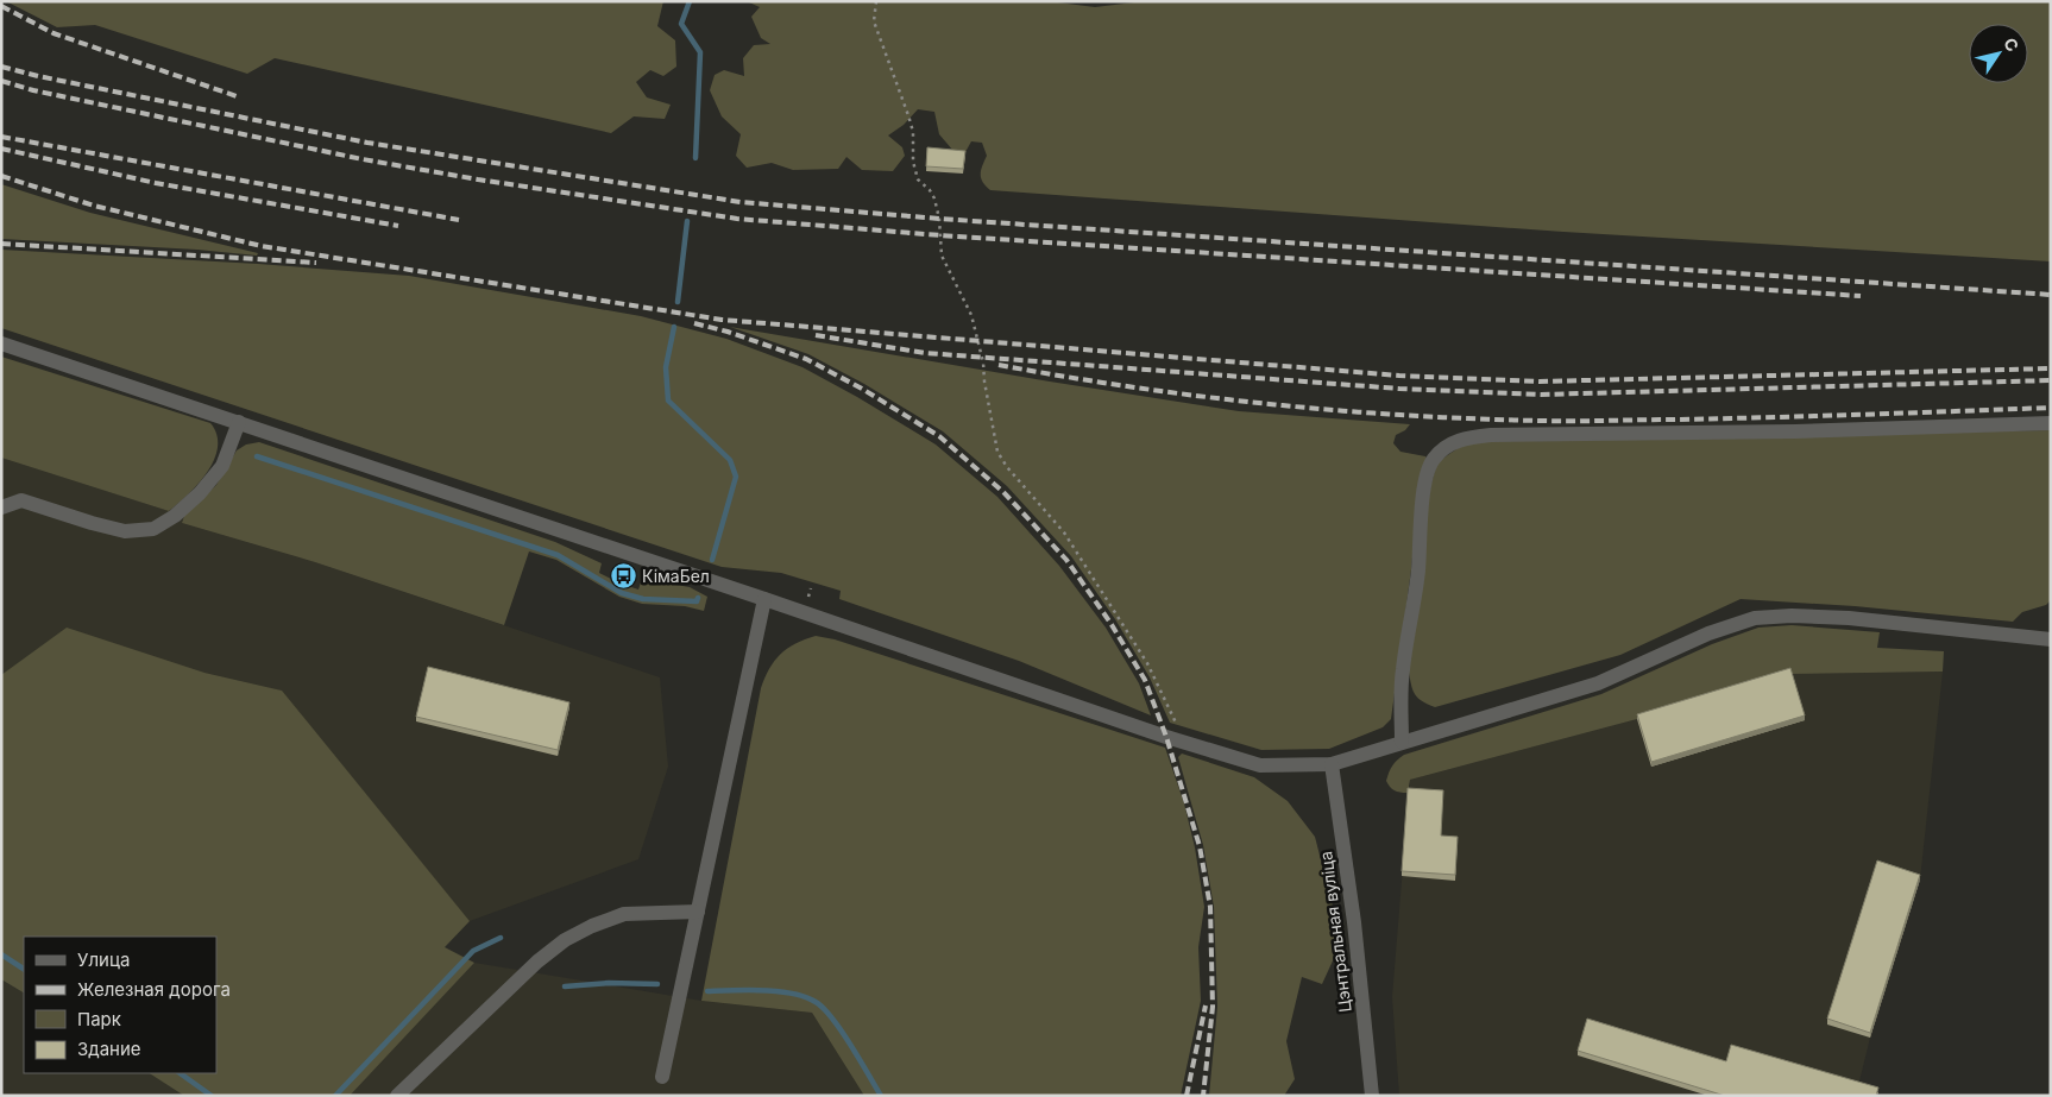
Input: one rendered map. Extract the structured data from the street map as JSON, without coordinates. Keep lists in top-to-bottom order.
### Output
{
  "streets": {
    "street": ["Цэнтральная вуліца"]
  },
  "places": {
    "bus stop": ["КімаБел"]
  },
  "legend": [
    "Улица",
    "Железная дорога",
    "Парк",
    "Здание"
  ],
  "north": "top right"
}
